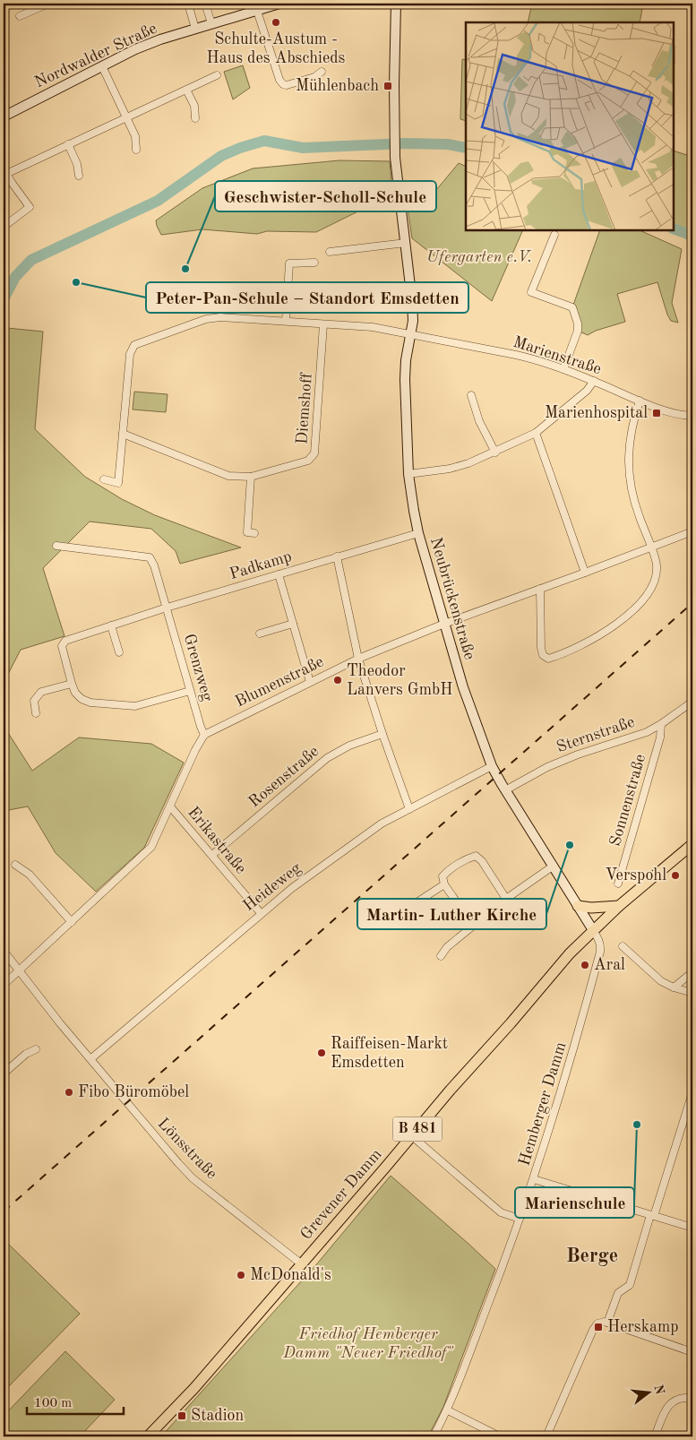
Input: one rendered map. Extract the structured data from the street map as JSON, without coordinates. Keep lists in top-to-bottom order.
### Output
{
  "streets": {
    "main road": ["B 481", "Grevener Damm"],
    "street": [
      "Nordwalder Straße",
      "Marienstraße",
      "Diemshoff",
      "Padkamp",
      "Neubrückenstraße",
      "Grenzweg",
      "Blumenstraße",
      "Sternstraße",
      "Rosenstraße",
      "Sonnenstraße",
      "Erikastraße",
      "Heideweg",
      "Hemberger Damm",
      "Lönsstraße"
    ]
  },
  "crossings": [
    ["Marienstraße", "Neubrückenstraße"],
    ["Padkamp", "Neubrückenstraße"],
    ["Padkamp", "Grenzweg"],
    ["Neubrückenstraße", "Blumenstraße"],
    ["Neubrückenstraße", "Sternstraße"],
    ["Neubrückenstraße", "Heideweg"],
    ["Neubrückenstraße", "Hemberger Damm"],
    ["Neubrückenstraße", "Grevener Damm"],
    ["Grenzweg", "Blumenstraße"],
    ["Sternstraße", "Sonnenstraße"],
    ["Rosenstraße", "Erikastraße"],
    ["Erikastraße", "Heideweg"],
    ["Heideweg", "Lönsstraße"],
    ["Hemberger Damm", "Grevener Damm"],
    ["Lönsstraße", "Grevener Damm"]
  ],
  "districts": ["Berge"],
  "parks": ["Ufergarten e.V.", "Friedhof Hemberger Damm \"Neuer Friedhof\""],
  "places": {
    "other": [
      "Schulte-Austum - Haus des Abschieds",
      "Geschwister-Scholl-Schule",
      "Peter-Pan-Schule – Standort Emsdetten",
      "Theodor Lanvers GmbH",
      "Martin- Luther Kirche",
      "Verspohl",
      "Aral",
      "Raiffeisen-Markt Emsdetten",
      "Fibo Büromöbel",
      "Marienschule",
      "McDonald's"
    ],
    "transit": [
      "Mühlenbach",
      "Marienhospital",
      "Herskamp",
      "Stadion"
    ]
  },
  "scale_bar": "100 m",
  "north": "right"
}
